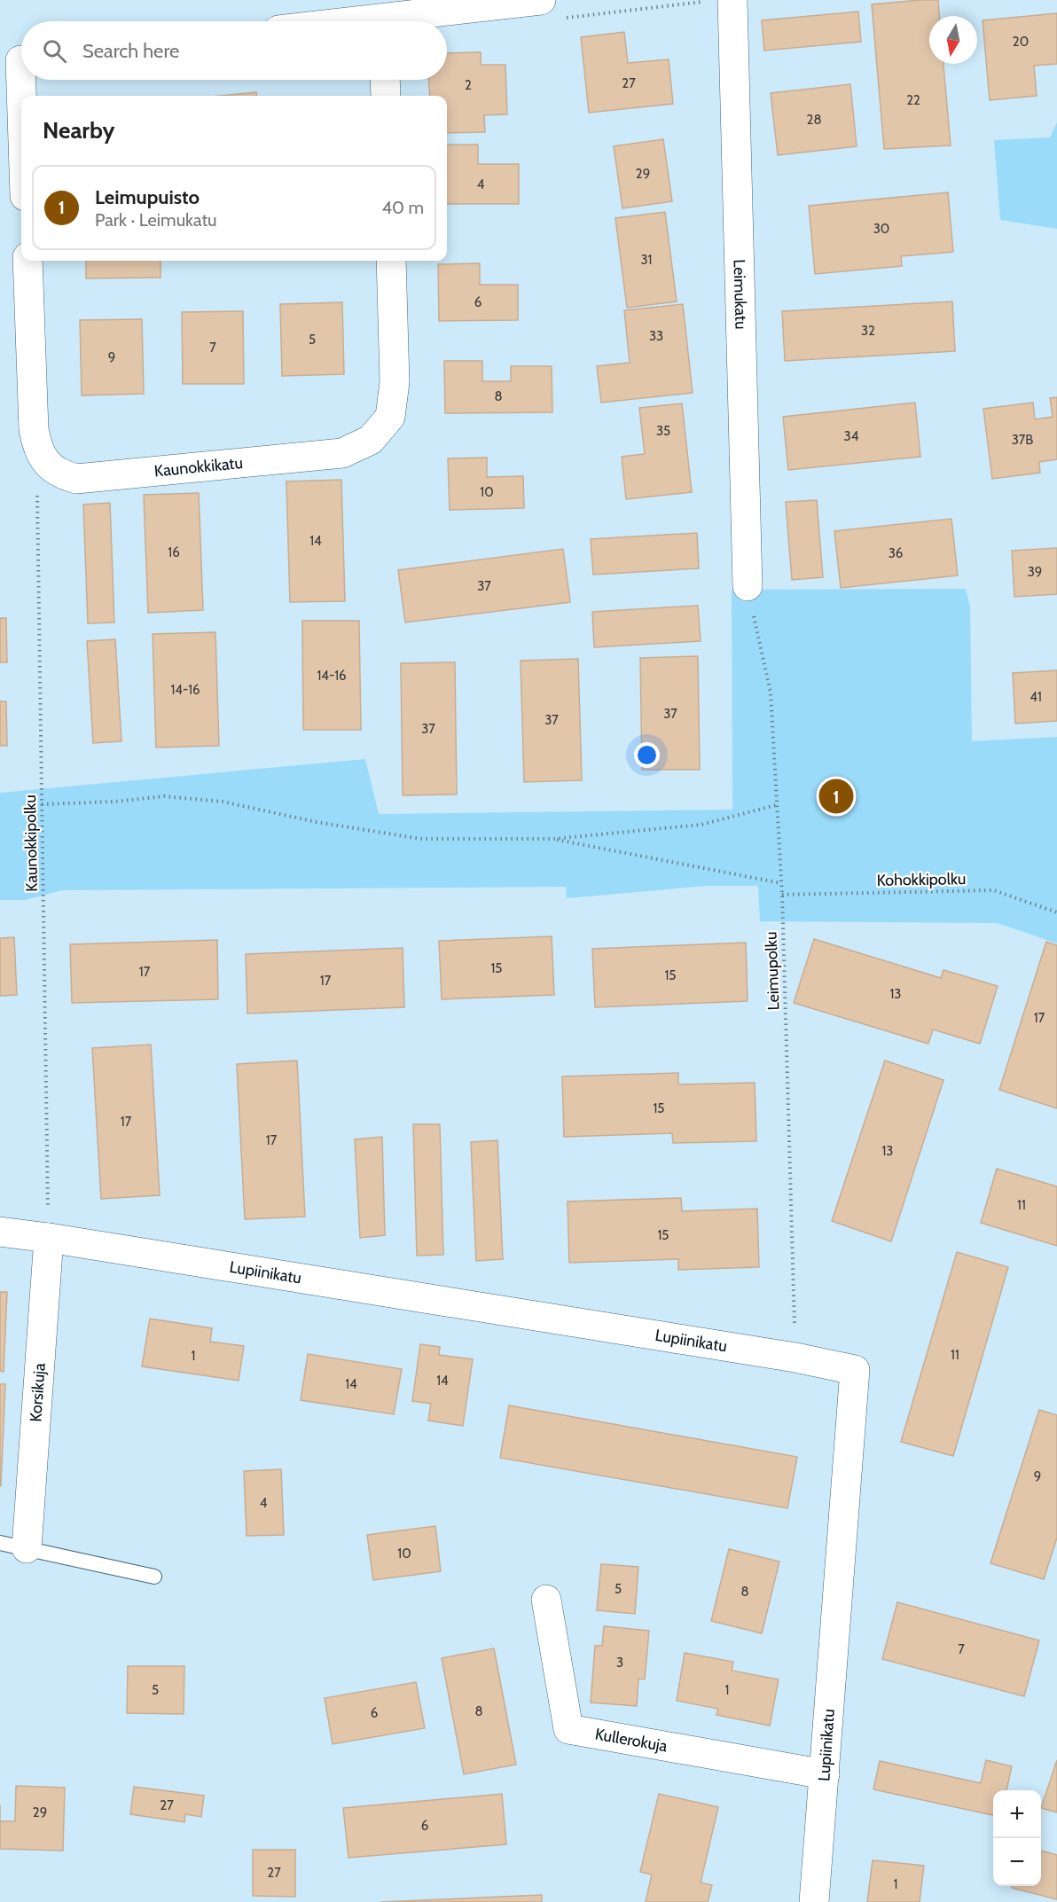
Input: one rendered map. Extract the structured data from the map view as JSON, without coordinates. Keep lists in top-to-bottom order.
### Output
{
  "streets": {
    "street": [
      "Leimukatu",
      "Kaunokkikatu",
      "Lupiinikatu",
      "Korsikuja",
      "Kullerokuja"
    ],
    "path": ["Kaunokkipolku", "Kohokkipolku", "Leimupolku"]
  },
  "crossings": [
    ["Leimukatu", "Leimupolku"],
    ["Kaunokkikatu", "Kaunokkipolku"],
    ["Kaunokkipolku", "Lupiinikatu"],
    ["Kaunokkipolku", "Korsikuja"],
    ["Kohokkipolku", "Leimupolku"],
    ["Leimupolku", "Lupiinikatu"],
    ["Lupiinikatu", "Korsikuja"],
    ["Lupiinikatu", "Kullerokuja"]
  ],
  "house_numbers": [
    "20",
    "27",
    "2",
    "22",
    "28",
    "29",
    "4",
    "30",
    "31",
    "6",
    "32",
    "33",
    "5",
    "7",
    "9",
    "8",
    "35",
    "34",
    "37B",
    "10",
    "14",
    "16",
    "36",
    "39",
    "37",
    "14-16",
    "14-16",
    "41",
    "37",
    "37",
    "37",
    "15",
    "17",
    "15",
    "17",
    "13",
    "17",
    "15",
    "17",
    "17",
    "13",
    "11",
    "15",
    "11",
    "1",
    "14",
    "14",
    "9",
    "4",
    "10",
    "5",
    "8",
    "7",
    "3",
    "5",
    "1",
    "8",
    "6",
    "27",
    "29",
    "6",
    "27",
    "1"
  ],
  "north": "bottom",
  "page": {
    "search": "Search here",
    "heading": "Nearby",
    "list": [
      {
        "mark": "1",
        "name": "Leimupuisto",
        "note": "Park · Leimukatu",
        "value": "40 m"
      }
    ],
    "pins": "1",
    "map_buttons": ["+", "−"]
  }
}
